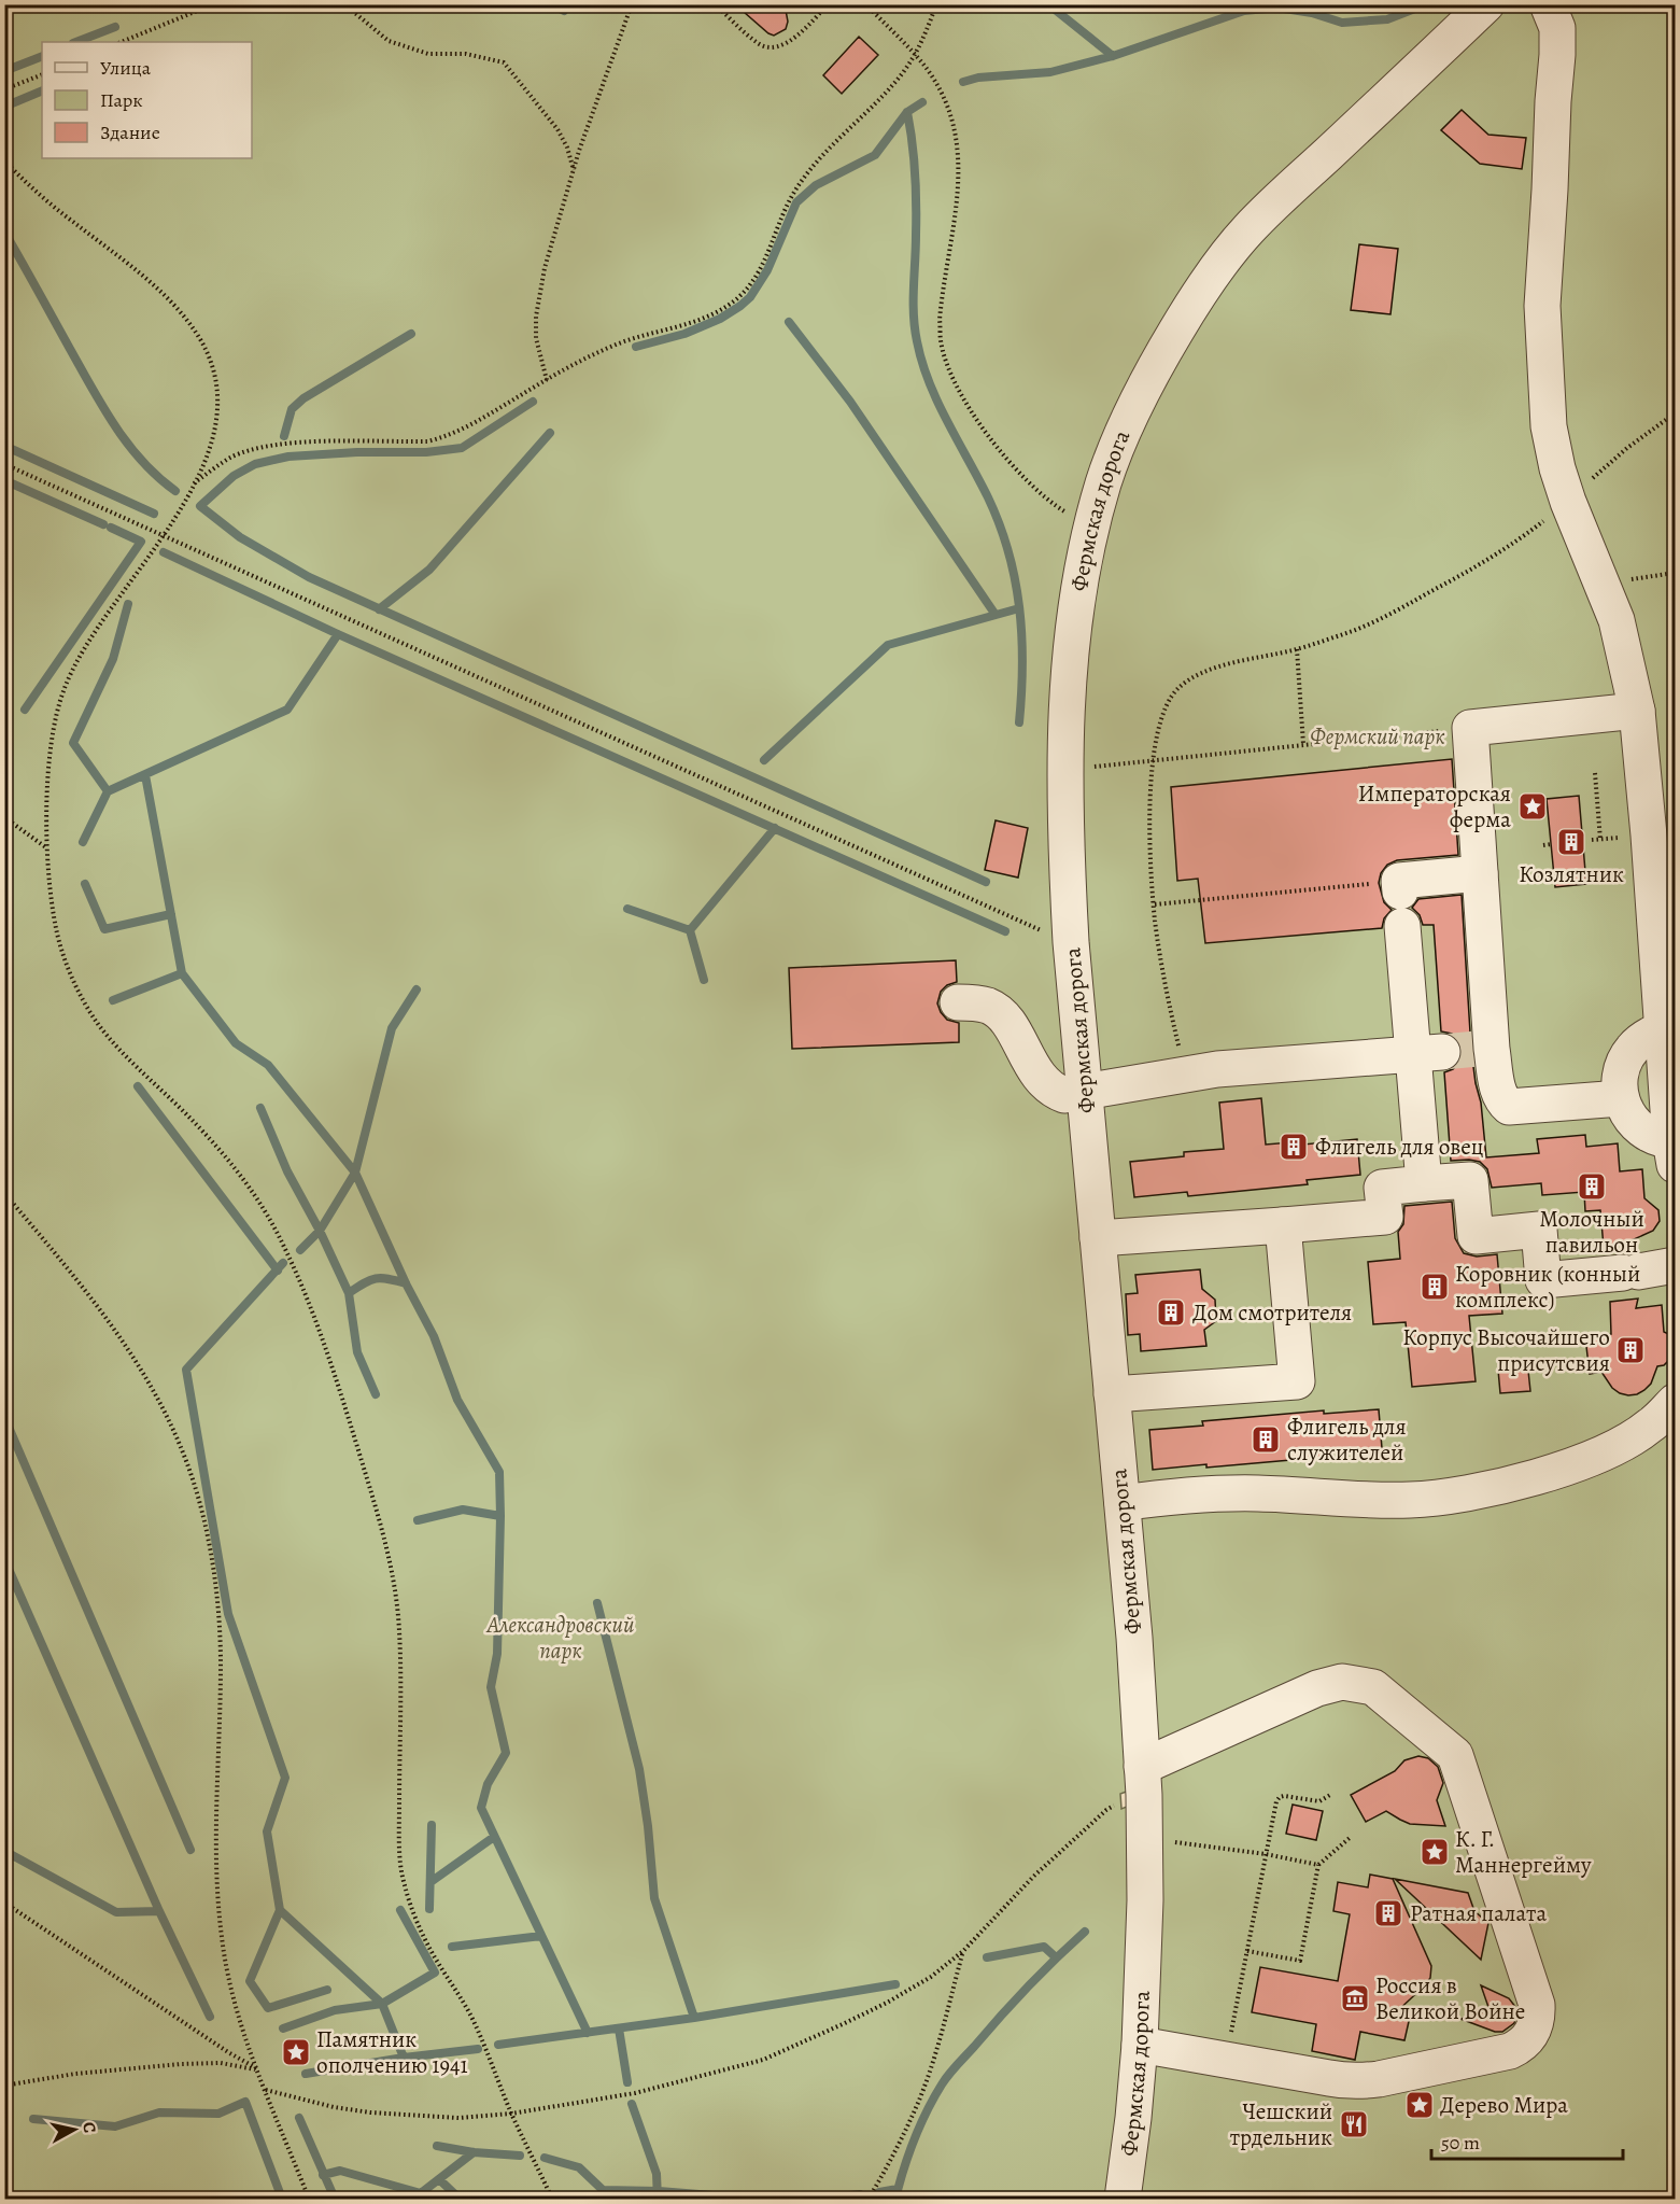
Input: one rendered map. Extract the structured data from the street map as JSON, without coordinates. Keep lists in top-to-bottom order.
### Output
{
  "streets": {
    "street": ["Фермская дорога"]
  },
  "parks": ["Фермский парк", "Александровский парк"],
  "places": {
    "place": [
      "Императорская ферма",
      "К. Г. Маннергейму",
      "Памятник ополчению 1941",
      "Дерево Мира"
    ],
    "building": [
      "Козлятник",
      "Флигель для овец",
      "Молочный павильон",
      "Коровник (конный комплекс)",
      "Дом смотрителя",
      "Корпус Высочайшего присутсвия",
      "Флигель для служителей",
      "Ратная палата"
    ],
    "museum": ["Россия в Великой Войне"],
    "restaurant": ["Чешский трдельник"]
  },
  "legend": ["Улица", "Парк", "Здание"],
  "scale_bar": "50 m",
  "north": "right"
}
